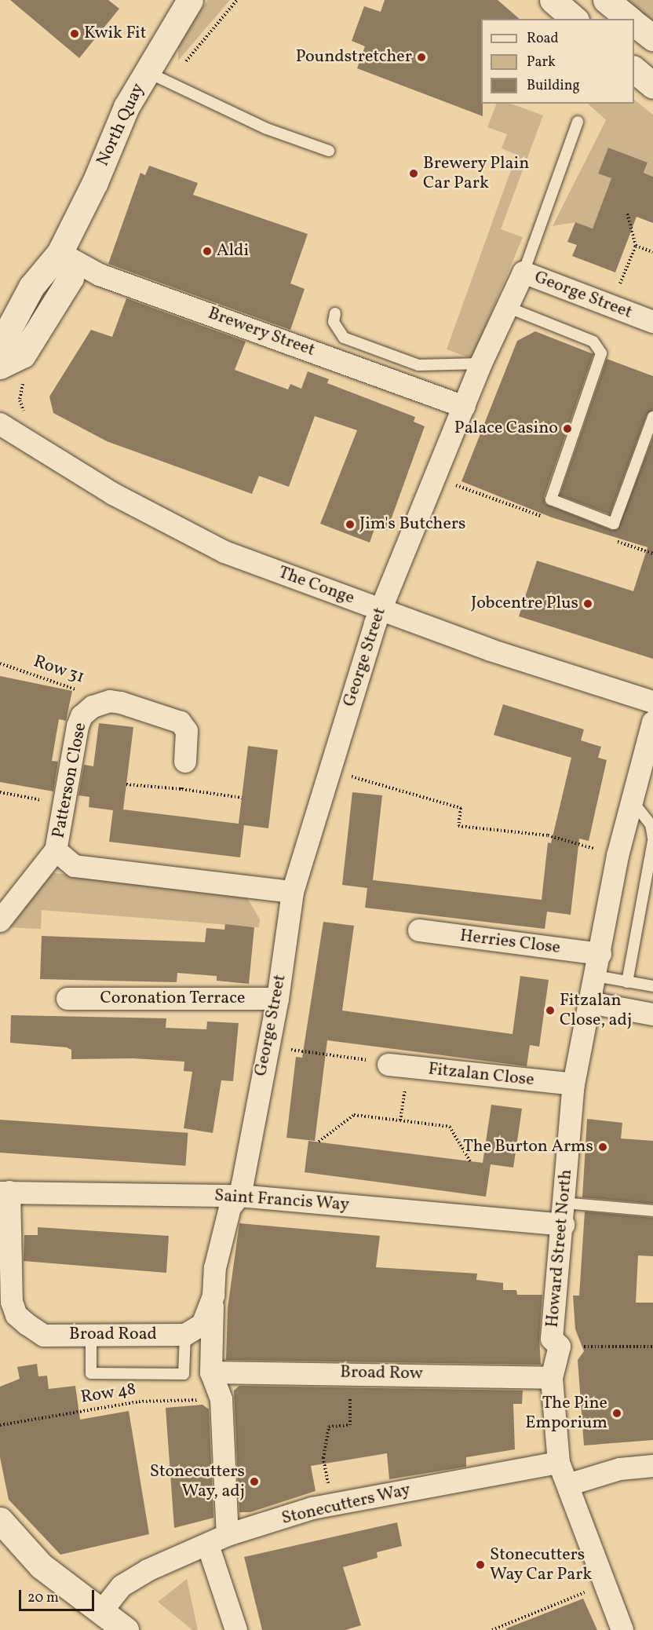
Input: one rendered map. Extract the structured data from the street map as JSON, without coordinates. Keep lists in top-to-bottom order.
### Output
{
  "streets": {
    "main road": ["North Quay"],
    "street": [
      "George Street",
      "Brewery Street",
      "The Conge",
      "Patterson Close",
      "Herries Close",
      "Coronation Terrace",
      "Fitzalan Close",
      "Saint Francis Way",
      "Howard Street North",
      "Broad Road",
      "Broad Row",
      "Stonecutters Way"
    ],
    "path": ["Row 31", "Row 48"]
  },
  "crossings": [
    ["North Quay", "Brewery Street"],
    ["George Street", "Brewery Street"],
    ["George Street", "The Conge"],
    ["George Street", "Patterson Close"],
    ["George Street", "Coronation Terrace"],
    ["George Street", "Saint Francis Way"],
    ["Row 31", "Patterson Close"],
    ["Herries Close", "Howard Street North"],
    ["Fitzalan Close", "Howard Street North"],
    ["Saint Francis Way", "Howard Street North"],
    ["Saint Francis Way", "Broad Road"],
    ["Howard Street North", "Broad Row"],
    ["Howard Street North", "Stonecutters Way"]
  ],
  "places": [
    "Kwik Fit",
    "Poundstretcher",
    "Brewery Plain Car Park",
    "Aldi",
    "Palace Casino",
    "Jim's Butchers",
    "Jobcentre Plus",
    "Fitzalan Close, adj",
    "The Burton Arms",
    "The Pine Emporium",
    "Stonecutters Way, adj",
    "Stonecutters Way Car Park"
  ],
  "legend": ["Road", "Park", "Building"],
  "scale_bar": "20 m"
}
